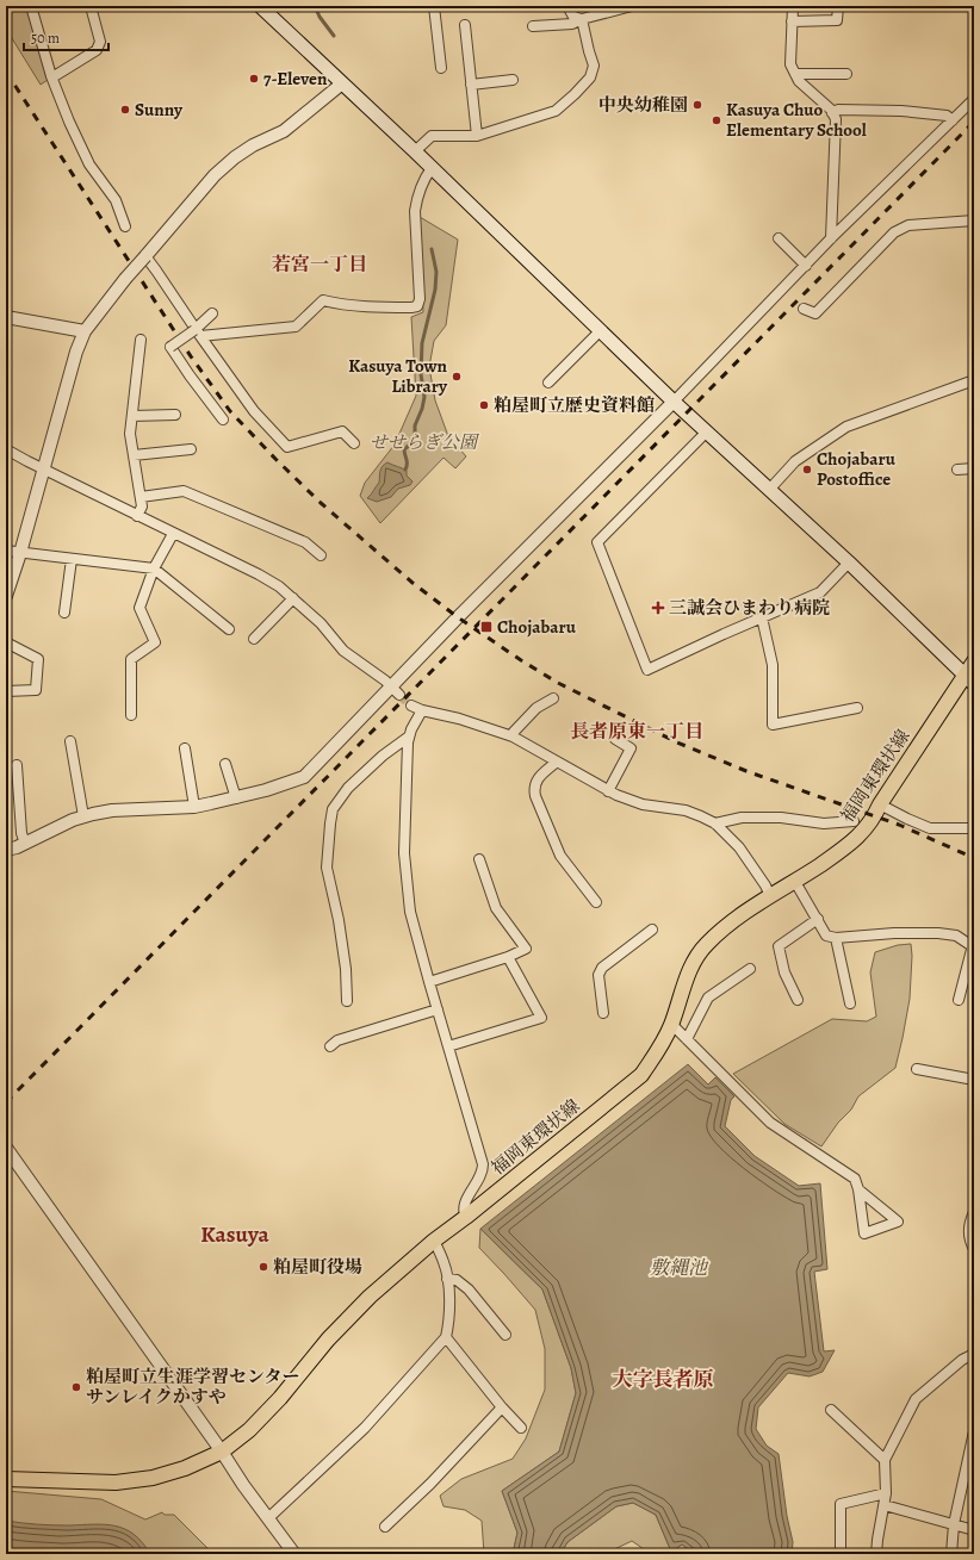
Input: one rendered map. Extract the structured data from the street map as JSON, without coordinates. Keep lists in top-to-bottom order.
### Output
{
  "streets": {
    "main road": ["福岡東環状線"]
  },
  "districts": [
    "若宮一丁目",
    "長者原東一丁目",
    "Kasuya",
    "大字長者原"
  ],
  "water": ["敷縄池"],
  "parks": ["せせらぎ公園"],
  "places": {
    "other": [
      "7-Eleven",
      "中央幼稚園",
      "Sunny",
      "Kasuya Chuo Elementary School",
      "Kasuya Town Library",
      "粕屋町立歴史資料館",
      "Chojabaru Postoffice",
      "粕屋町役場",
      "粕屋町立生涯学習センター サンレイクかすや"
    ],
    "health": ["三誠会ひまわり病院"],
    "transit": ["Chojabaru"]
  },
  "scale_bar": "50 m"
}
